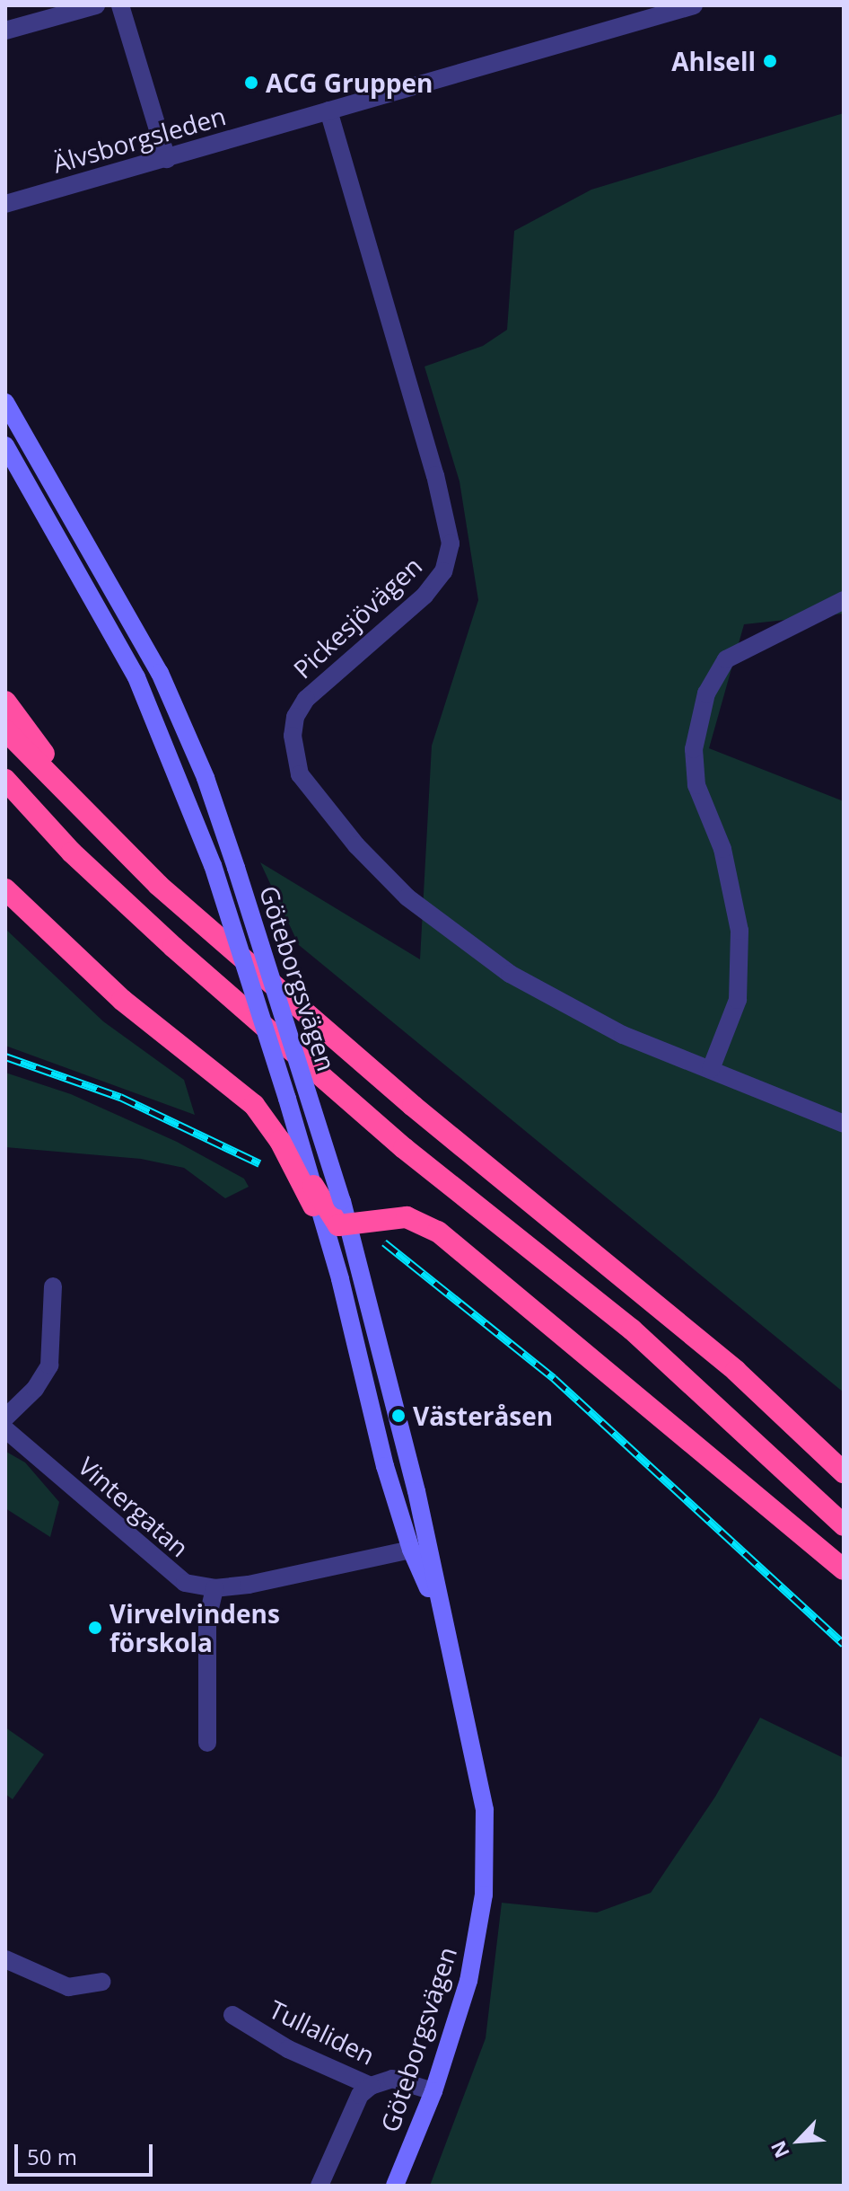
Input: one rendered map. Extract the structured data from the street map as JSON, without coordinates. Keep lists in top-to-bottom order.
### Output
{
  "streets": {
    "main road": ["Göteborgsvägen"],
    "street": [
      "Älvsborgsleden",
      "Pickesjövägen",
      "Vintergatan",
      "Tullaliden"
    ]
  },
  "crossings": [
    ["Älvsborgsleden", "Pickesjövägen"],
    ["Göteborgsvägen", "Vintergatan"],
    ["Göteborgsvägen", "Tullaliden"]
  ],
  "places": [
    "Ahlsell",
    "ACG Gruppen",
    "Västeråsen",
    "Virvelvindens förskola"
  ],
  "scale_bar": "50 m",
  "north": "bottom left"
}
